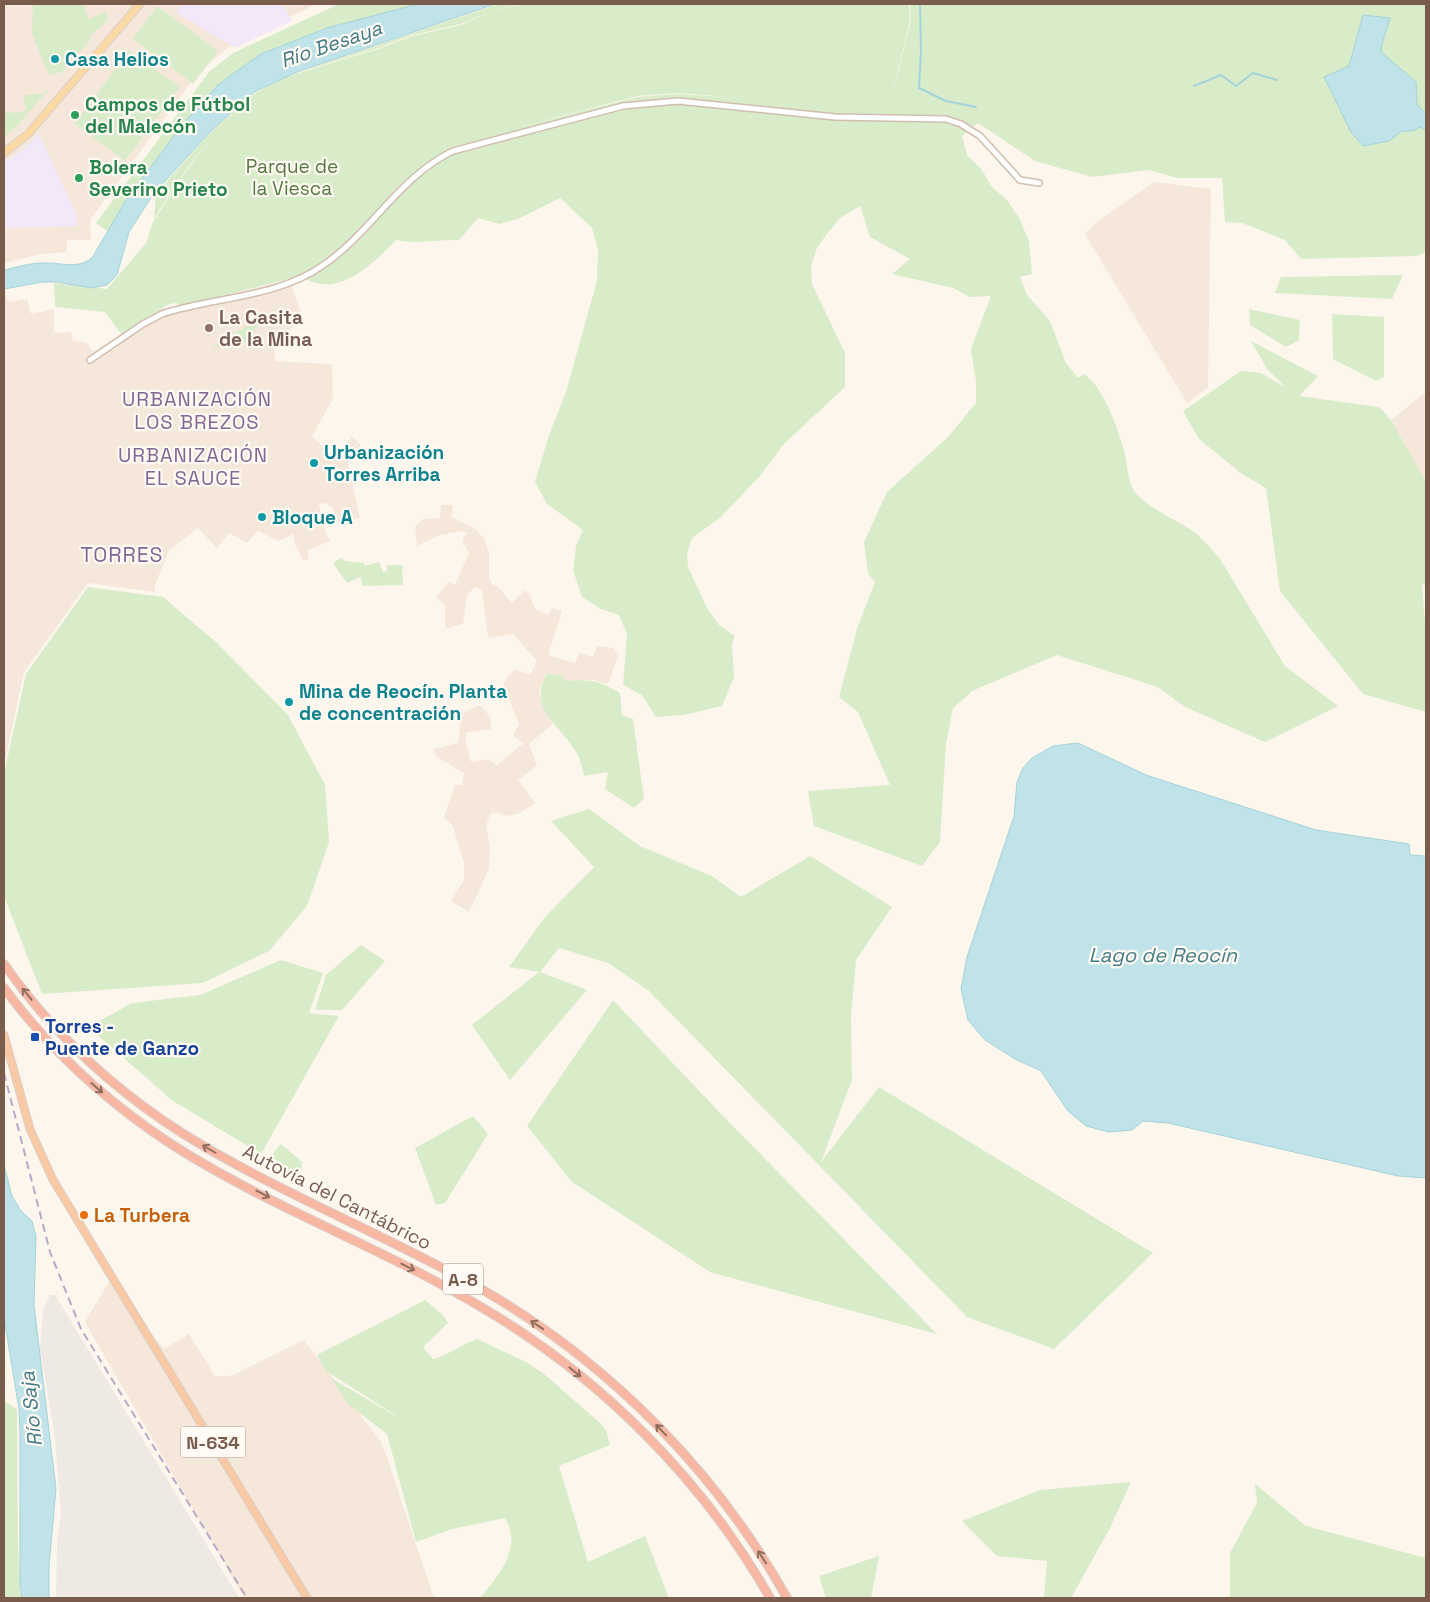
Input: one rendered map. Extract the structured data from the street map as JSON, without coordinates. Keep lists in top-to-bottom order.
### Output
{
  "streets": {
    "highway": ["Autovía del Cantábrico", "A-8", "N-634"]
  },
  "districts": ["URBANIZACIÓN LOS BREZOS", "URBANIZACIÓN EL SAUCE", "TORRES"],
  "water": ["Río Besaya", "Lago de Reocín", "Río Saja"],
  "parks": ["Parque de la Viesca"],
  "places": {
    "other": [
      "Casa Helios",
      "Campos de Fútbol del Malecón",
      "Bolera Severino Prieto",
      "La Casita de la Mina",
      "Urbanización Torres Arriba",
      "Bloque A",
      "Mina de Reocín. Planta de concentración",
      "La Turbera"
    ],
    "transit": ["Torres - Puente de Ganzo"]
  }
}
